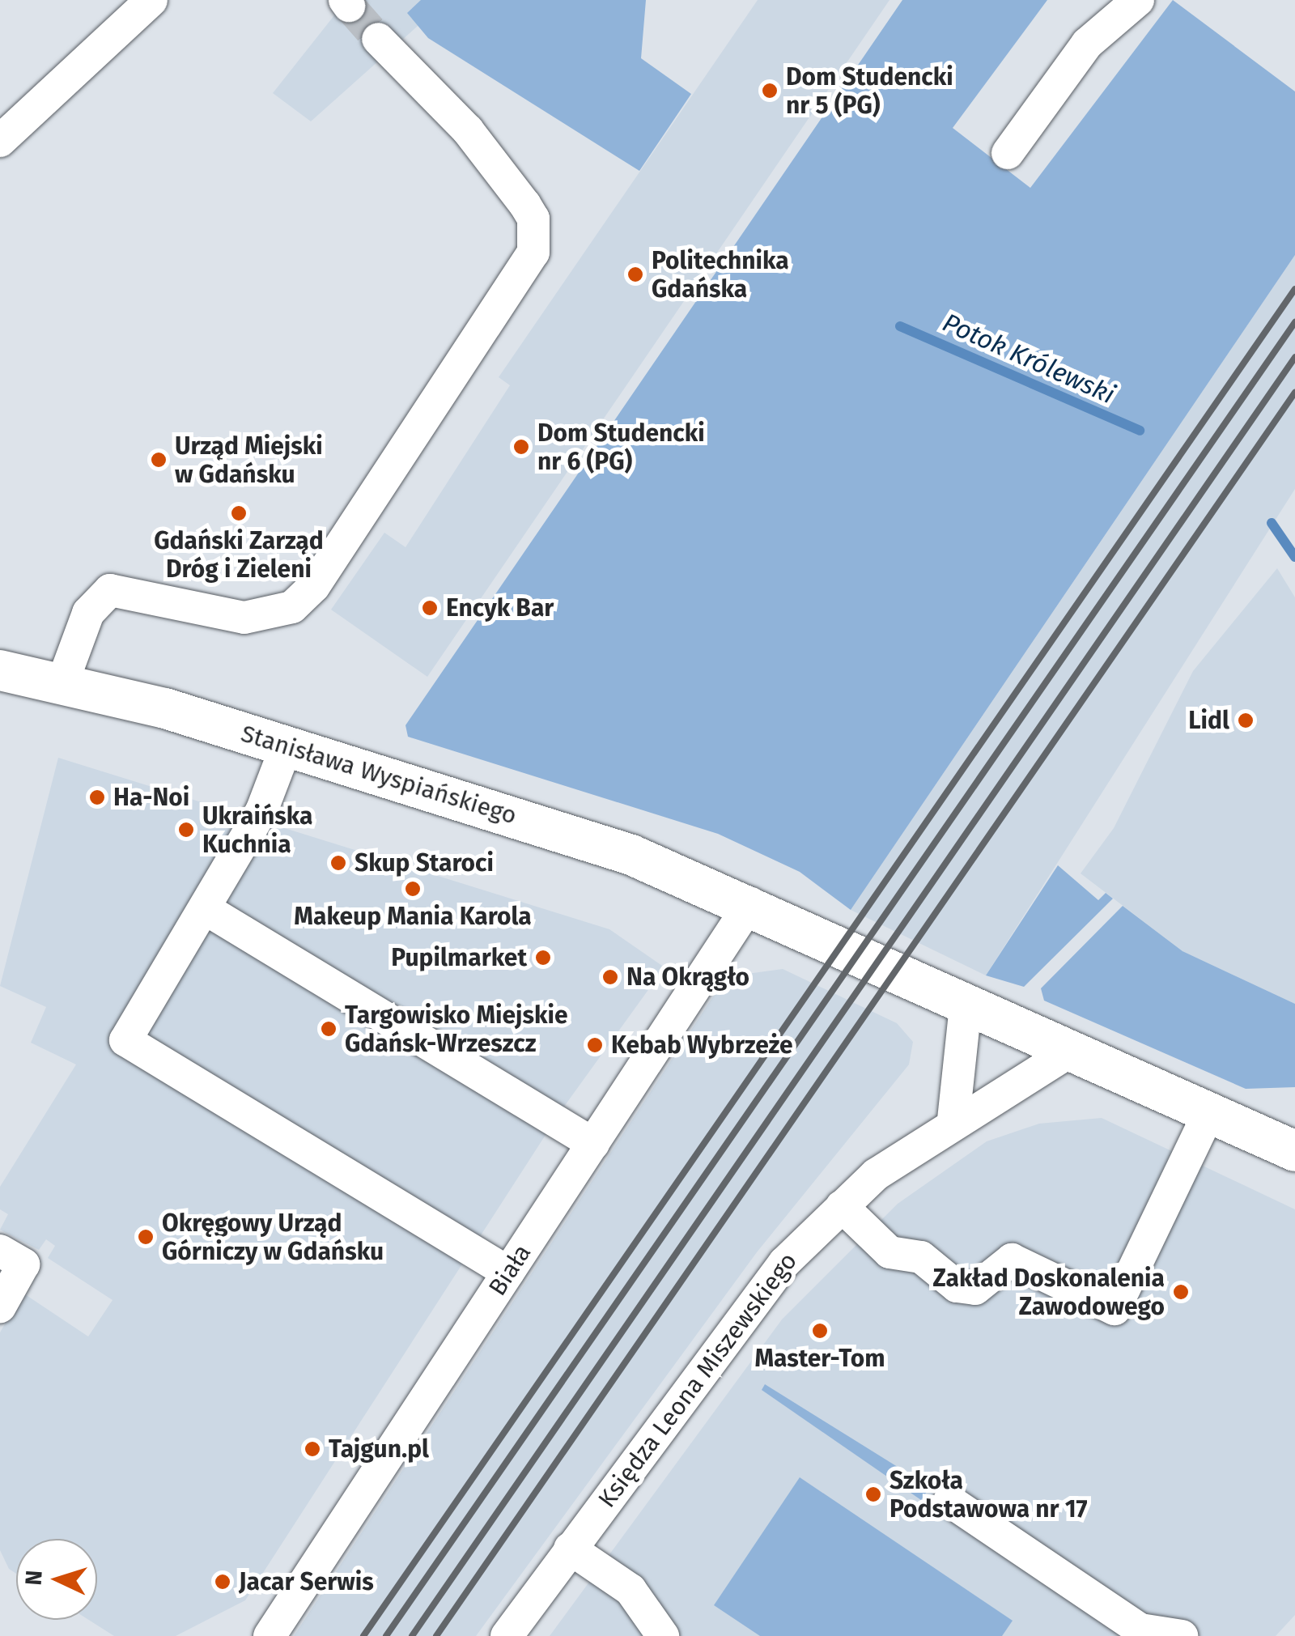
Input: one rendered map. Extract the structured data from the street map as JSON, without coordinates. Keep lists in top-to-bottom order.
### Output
{
  "streets": {
    "main road": ["Stanisława Wyspiańskiego"],
    "street": ["Biała", "Księdza Leona Miszewskiego"]
  },
  "crossings": [
    ["Stanisława Wyspiańskiego", "Biała"]
  ],
  "water": ["Potok Królewski"],
  "places": [
    "Dom Studencki nr 5 (PG)",
    "Politechnika Gdańska",
    "Dom Studencki nr 6 (PG)",
    "Urząd Miejski w Gdańsku",
    "Gdański Zarząd Dróg i Zieleni",
    "Encyk Bar",
    "Lidl",
    "Ha-Noi",
    "Ukraińska Kuchnia",
    "Skup Staroci",
    "Makeup Mania Karola",
    "Pupilmarket",
    "Na Okrągło",
    "Targowisko Miejskie Gdańsk-Wrzeszcz",
    "Kebab Wybrzeże",
    "Okręgowy Urząd Górniczy w Gdańsku",
    "Zakład Doskonalenia Zawodowego",
    "Master-Tom",
    "Tajgun.pl",
    "Szkoła Podstawowa nr 17",
    "Jacar Serwis"
  ],
  "north": "left"
}
